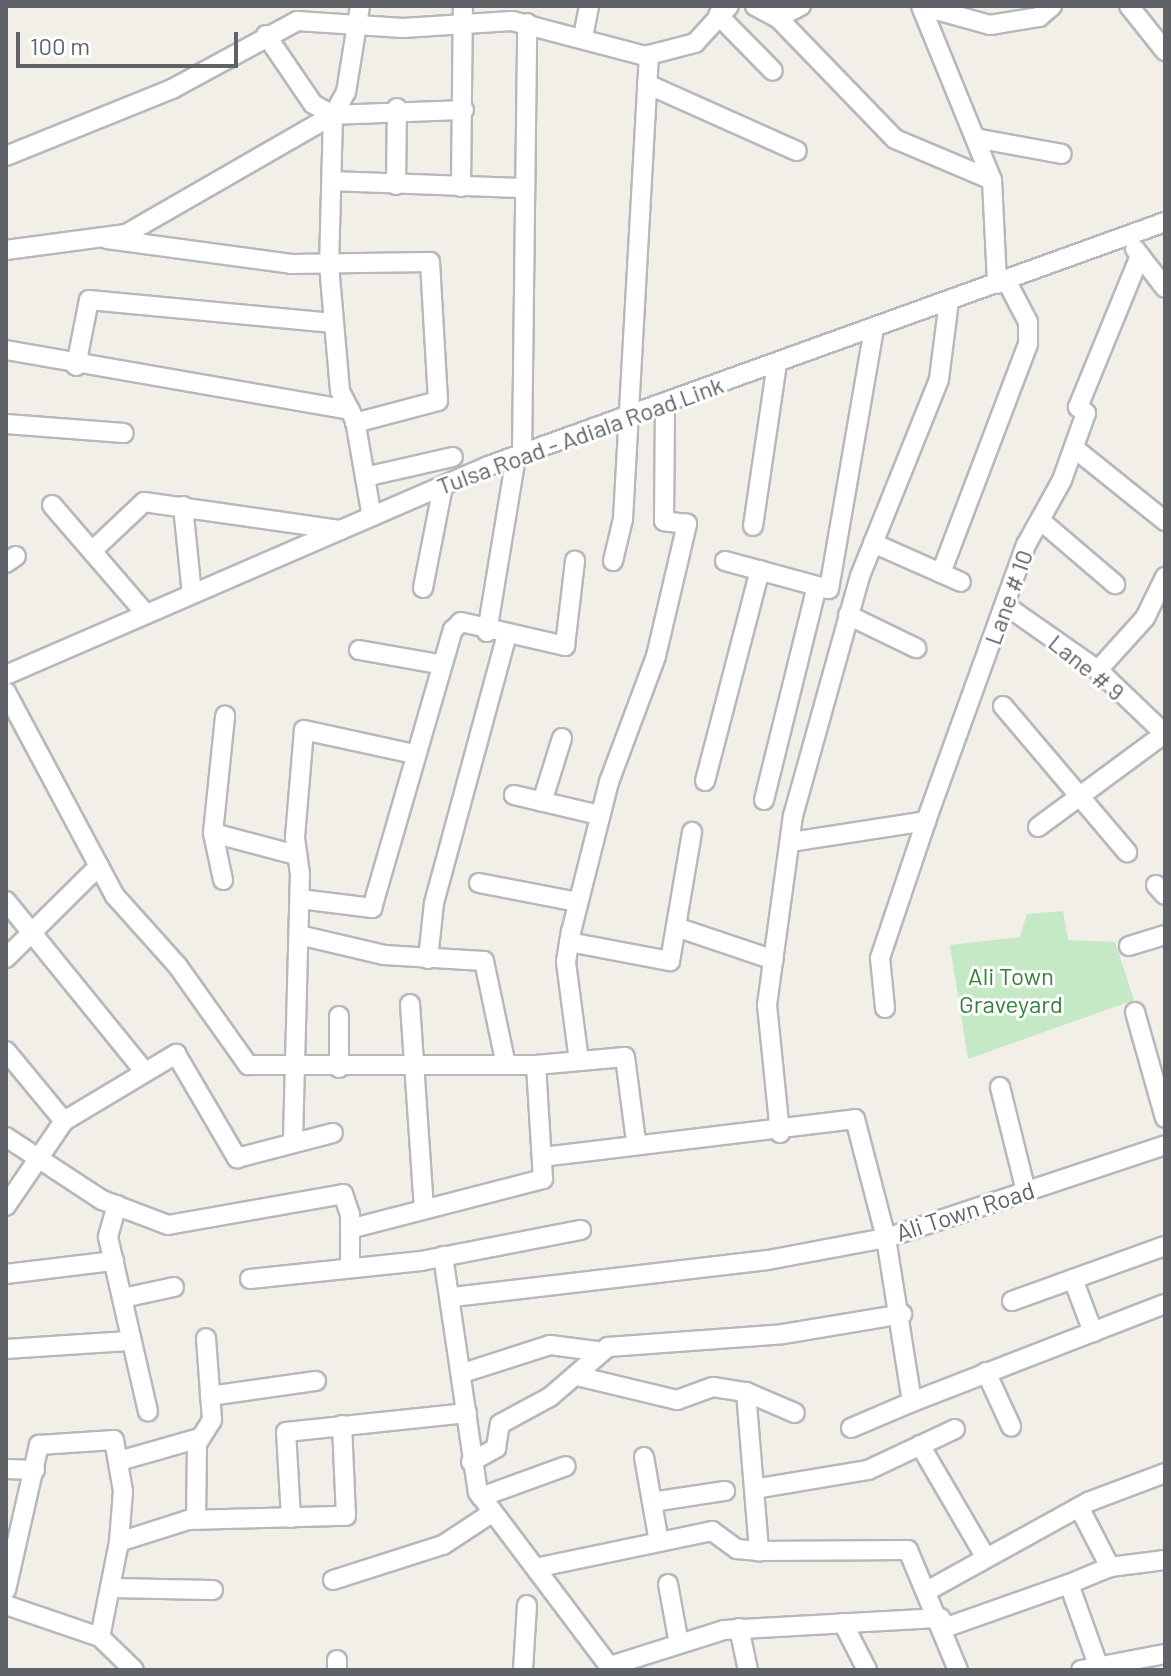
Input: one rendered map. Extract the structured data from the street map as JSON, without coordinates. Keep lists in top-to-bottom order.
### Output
{
  "streets": {
    "street": [
      "Tulsa Road - Adiala Road Link",
      "Lane # 10",
      "Lane # 9",
      "Ali Town Road"
    ]
  },
  "crossings": [
    ["Lane # 10", "Lane # 9"]
  ],
  "parks": ["Ali Town Graveyard"],
  "scale_bar": "100 m"
}
